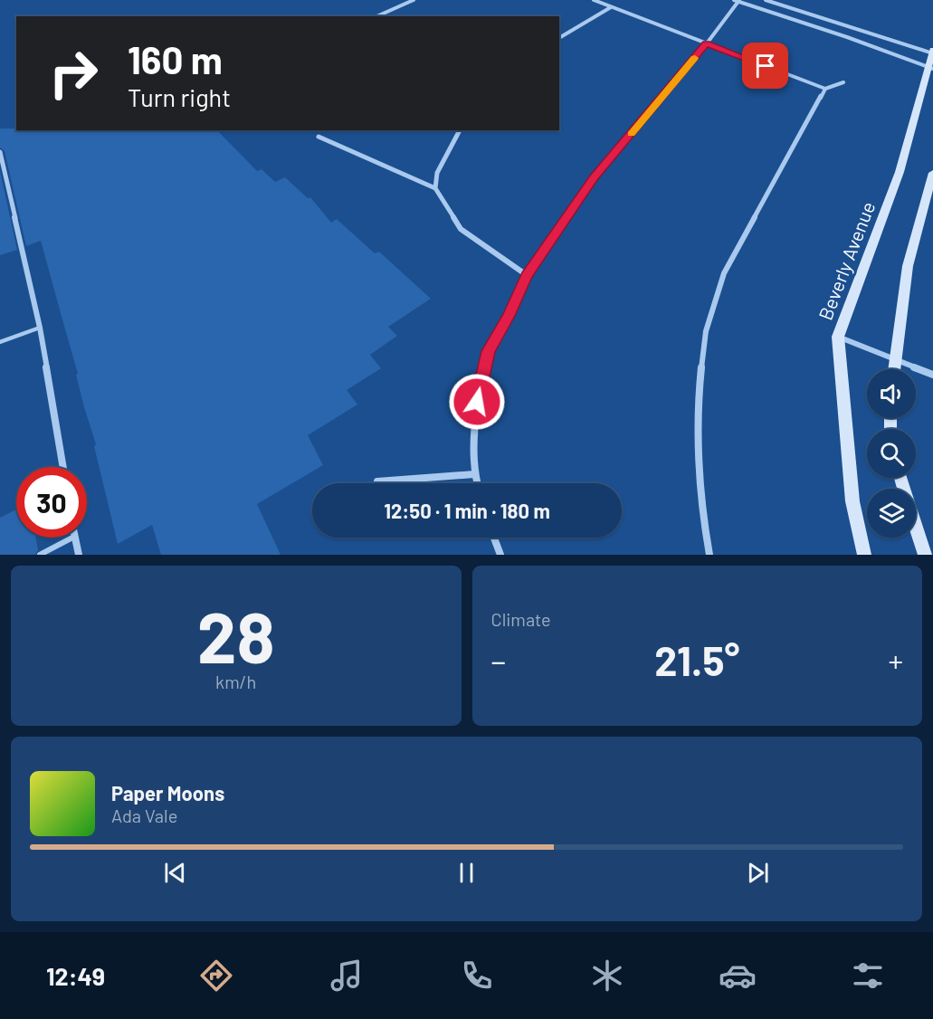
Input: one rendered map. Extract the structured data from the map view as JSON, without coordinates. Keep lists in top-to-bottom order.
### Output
{
  "streets": {
    "street": ["Beverly Avenue"]
  },
  "page": {
    "turn": ["160 m", "Turn right"],
    "limit": "30",
    "trip": "12:50 · 1 min · 180 m",
    "tile": [
      ["28", "km/h"],
      "Climate"
    ],
    "heat": ["−", "21.5°", "+"],
    "song": ["Paper Moons", "Ada Vale"],
    "tabs": "12:49"
  }
}
